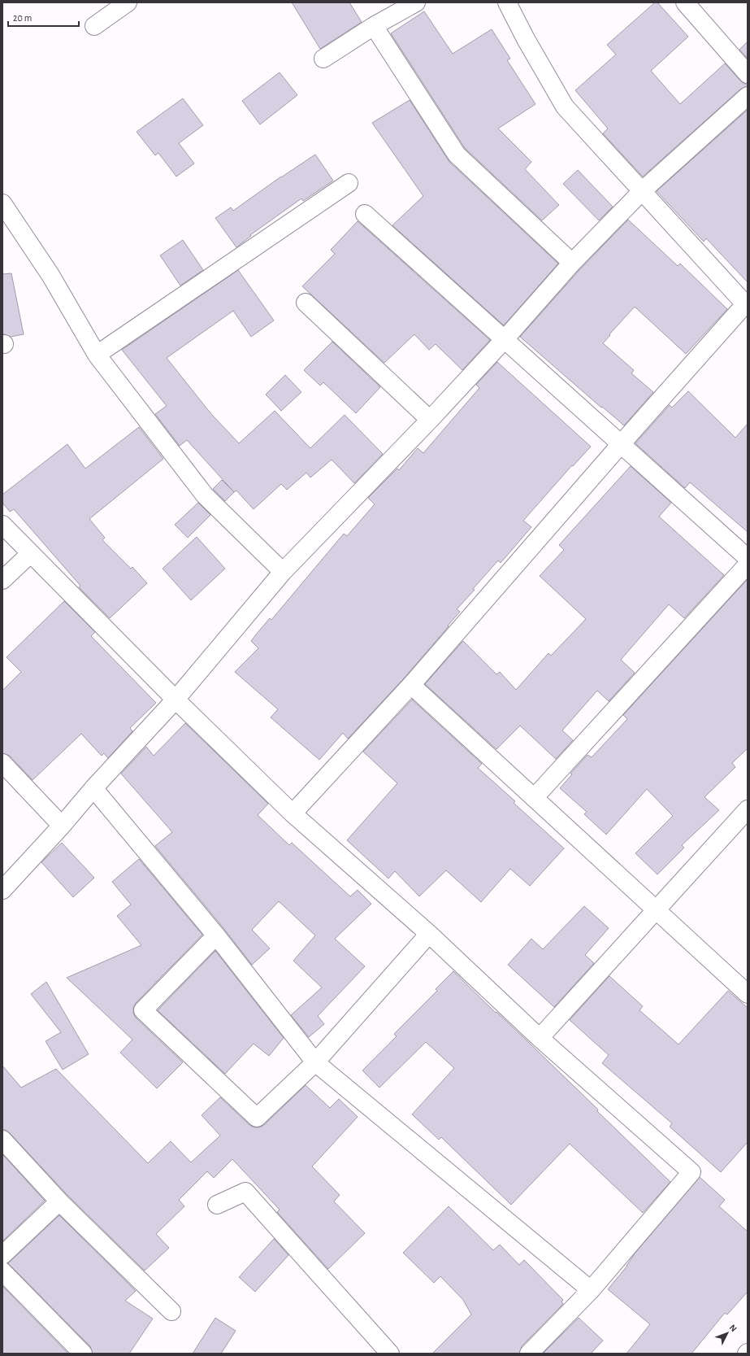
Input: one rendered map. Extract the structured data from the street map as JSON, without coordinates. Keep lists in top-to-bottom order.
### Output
{
  "scale_bar": "20 m",
  "north": "top right"
}
